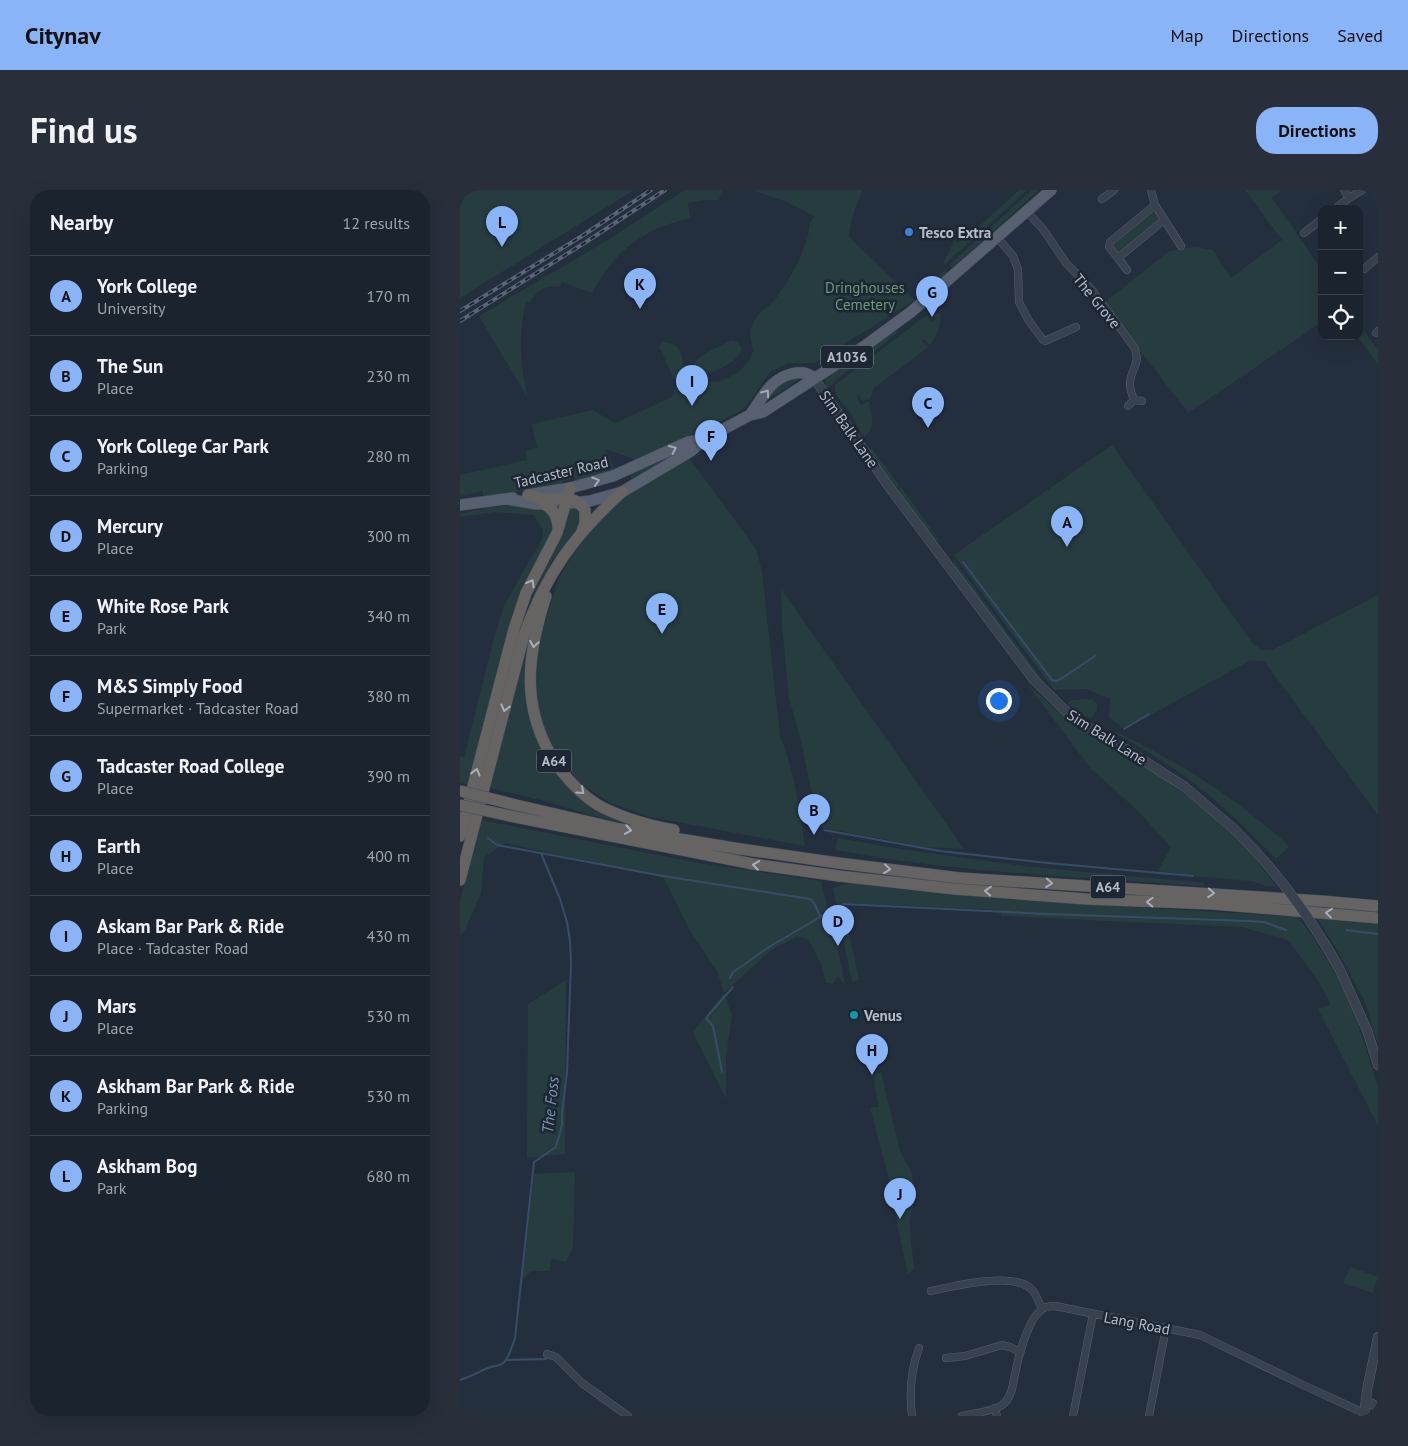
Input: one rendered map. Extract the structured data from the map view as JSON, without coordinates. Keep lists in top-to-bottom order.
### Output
{
  "streets": {
    "highway": ["A64"],
    "main road": ["A1036", "Tadcaster Road"],
    "street": ["The Grove", "Sim Balk Lane", "Lang Road"]
  },
  "crossings": [
    ["The Grove", "A1036"],
    ["A1036", "Sim Balk Lane"],
    ["A1036", "Tadcaster Road"],
    ["Sim Balk Lane", "Tadcaster Road"],
    ["Tadcaster Road", "A64"]
  ],
  "water": ["The Foss"],
  "parks": ["Dringhouses Cemetery"],
  "places": ["Tesco Extra", "Venus"],
  "page": {
    "header": "Citynav",
    "nav": ["Map", "Directions", "Saved"],
    "title": "Find us",
    "buttons": "Directions",
    "heading": ["Nearby", "12 results"],
    "map_buttons": ["+", "−"],
    "pins": [
      "L",
      "K",
      "G",
      "I",
      "C",
      "F",
      "A",
      "E",
      "B",
      "D",
      "H",
      "J"
    ],
    "list": [
      {
        "mark": "A",
        "name": "York College",
        "note": "University",
        "value": "170 m"
      },
      {
        "mark": "B",
        "name": "The Sun",
        "note": "Place",
        "value": "230 m"
      },
      {
        "mark": "C",
        "name": "York College Car Park",
        "note": "Parking",
        "value": "280 m"
      },
      {
        "mark": "D",
        "name": "Mercury",
        "note": "Place",
        "value": "300 m"
      },
      {
        "mark": "E",
        "name": "White Rose Park",
        "note": "Park",
        "value": "340 m"
      },
      {
        "mark": "F",
        "name": "M&S Simply Food",
        "note": "Supermarket · Tadcaster Road",
        "value": "380 m"
      },
      {
        "mark": "G",
        "name": "Tadcaster Road College",
        "note": "Place",
        "value": "390 m"
      },
      {
        "mark": "H",
        "name": "Earth",
        "note": "Place",
        "value": "400 m"
      },
      {
        "mark": "I",
        "name": "Askam Bar Park & Ride",
        "note": "Place · Tadcaster Road",
        "value": "430 m"
      },
      {
        "mark": "J",
        "name": "Mars",
        "note": "Place",
        "value": "530 m"
      },
      {
        "mark": "K",
        "name": "Askham Bar Park & Ride",
        "note": "Parking",
        "value": "530 m"
      },
      {
        "mark": "L",
        "name": "Askham Bog",
        "note": "Park",
        "value": "680 m"
      }
    ]
  }
}
